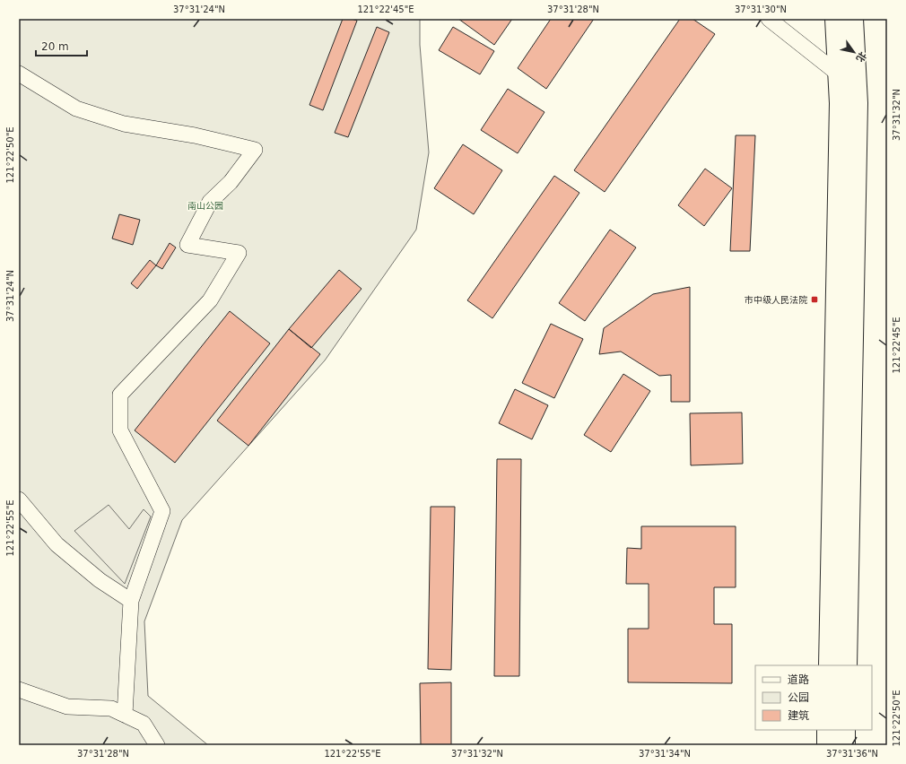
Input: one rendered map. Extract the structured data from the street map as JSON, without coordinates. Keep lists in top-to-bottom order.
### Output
{
  "parks": ["南山公园"],
  "places": {
    "transit": ["市中级人民法院"]
  },
  "legend": ["道路", "公园", "建筑"],
  "scale_bar": "20 m",
  "north": "bottom right",
  "coordinates": [
    "37°31'24\"N",
    "121°22'45\"E",
    "37°31'28\"N",
    "37°31'30\"N",
    "37°31'32\"N",
    "121°22'50\"E",
    "121°22'55\"E",
    "37°31'34\"N",
    "37°31'36\"N"
  ]
}
